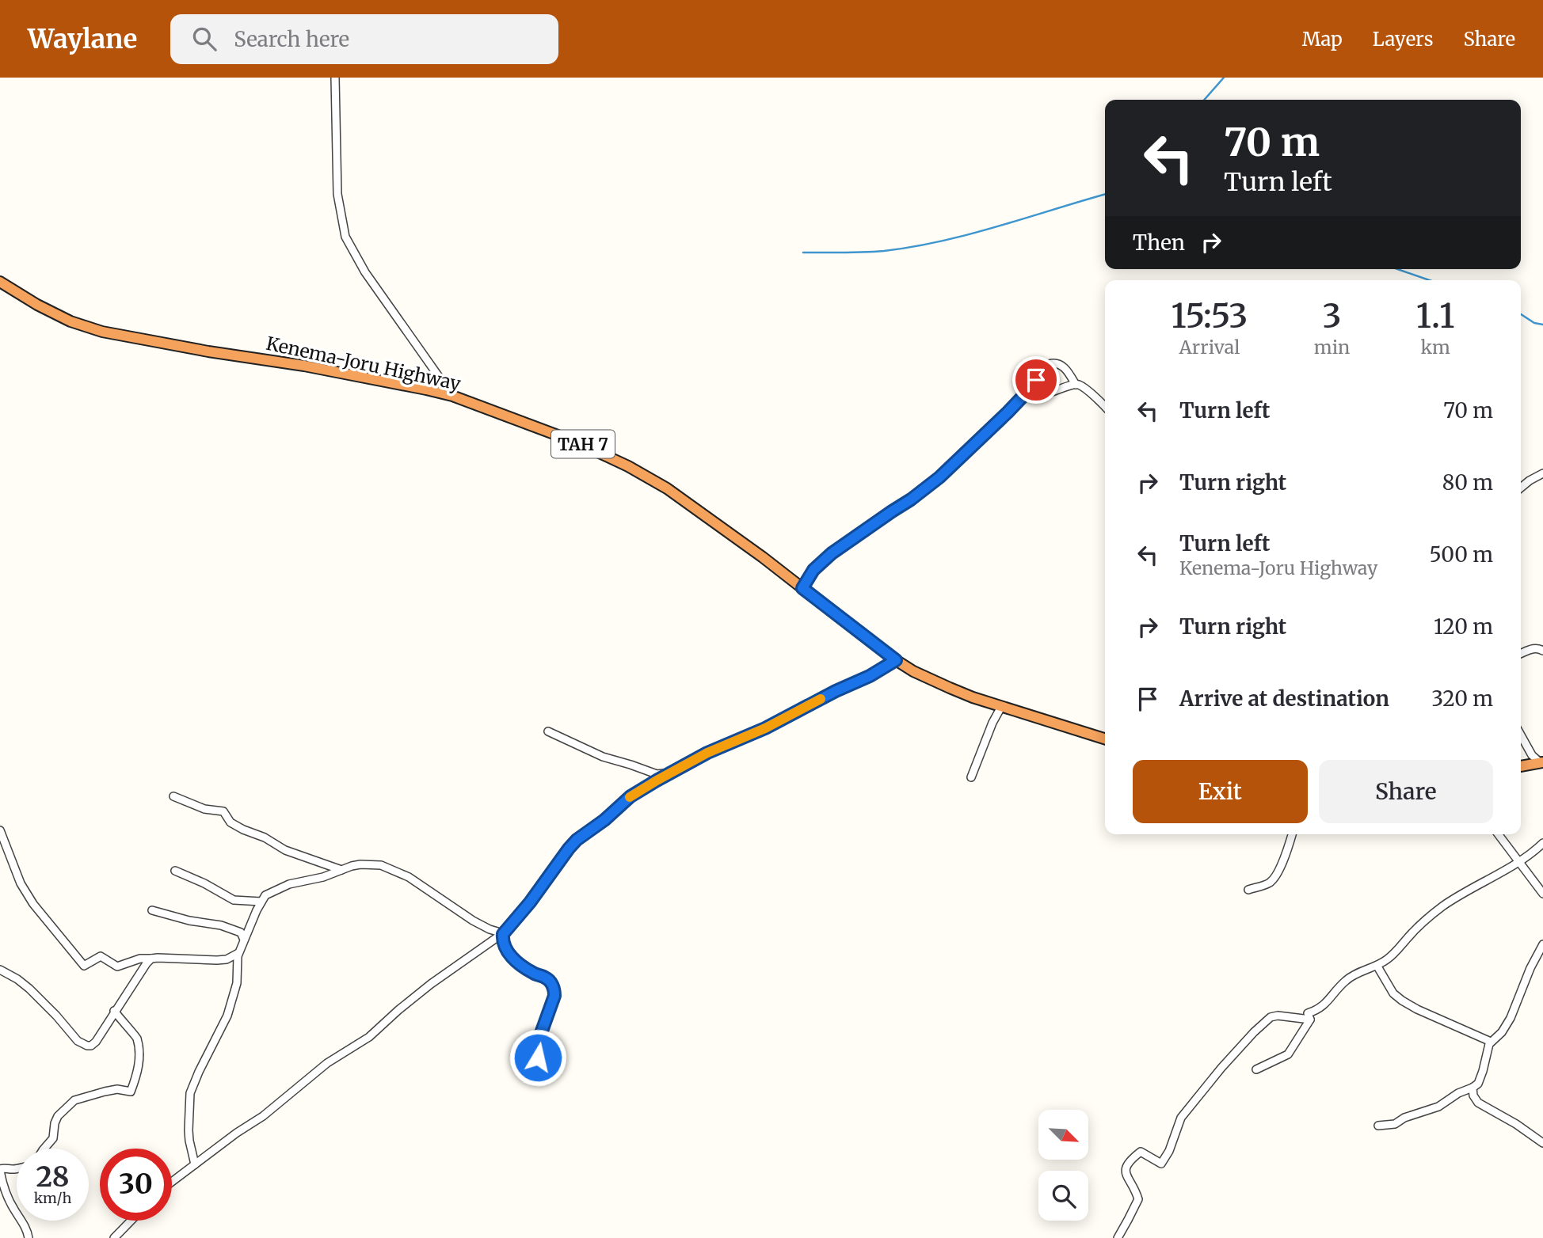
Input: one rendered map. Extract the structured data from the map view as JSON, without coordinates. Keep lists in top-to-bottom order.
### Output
{
  "streets": {
    "highway": ["Kenema-Joru Highway", "TAH 7"]
  },
  "north": "bottom right",
  "page": {
    "header": "Waylane",
    "search": "Search here",
    "nav": ["Map", "Layers", "Share"],
    "turn": ["70 m", "Turn left"],
    "then": "Then",
    "eta": [
      "15:53",
      "Arrival",
      "3",
      "min",
      "1.1",
      "km"
    ],
    "list": [
      {
        "name": "Turn left",
        "value": "70 m"
      },
      {
        "name": "Turn right",
        "value": "80 m"
      },
      {
        "name": "Turn left",
        "note": "Kenema-Joru Highway",
        "value": "500 m"
      },
      {
        "name": "Turn right",
        "value": "120 m"
      },
      {
        "name": "Arrive at destination",
        "value": "320 m"
      }
    ],
    "buttons": ["Exit", "Share"],
    "speed": "28 km/h",
    "limit": "30"
  }
}
